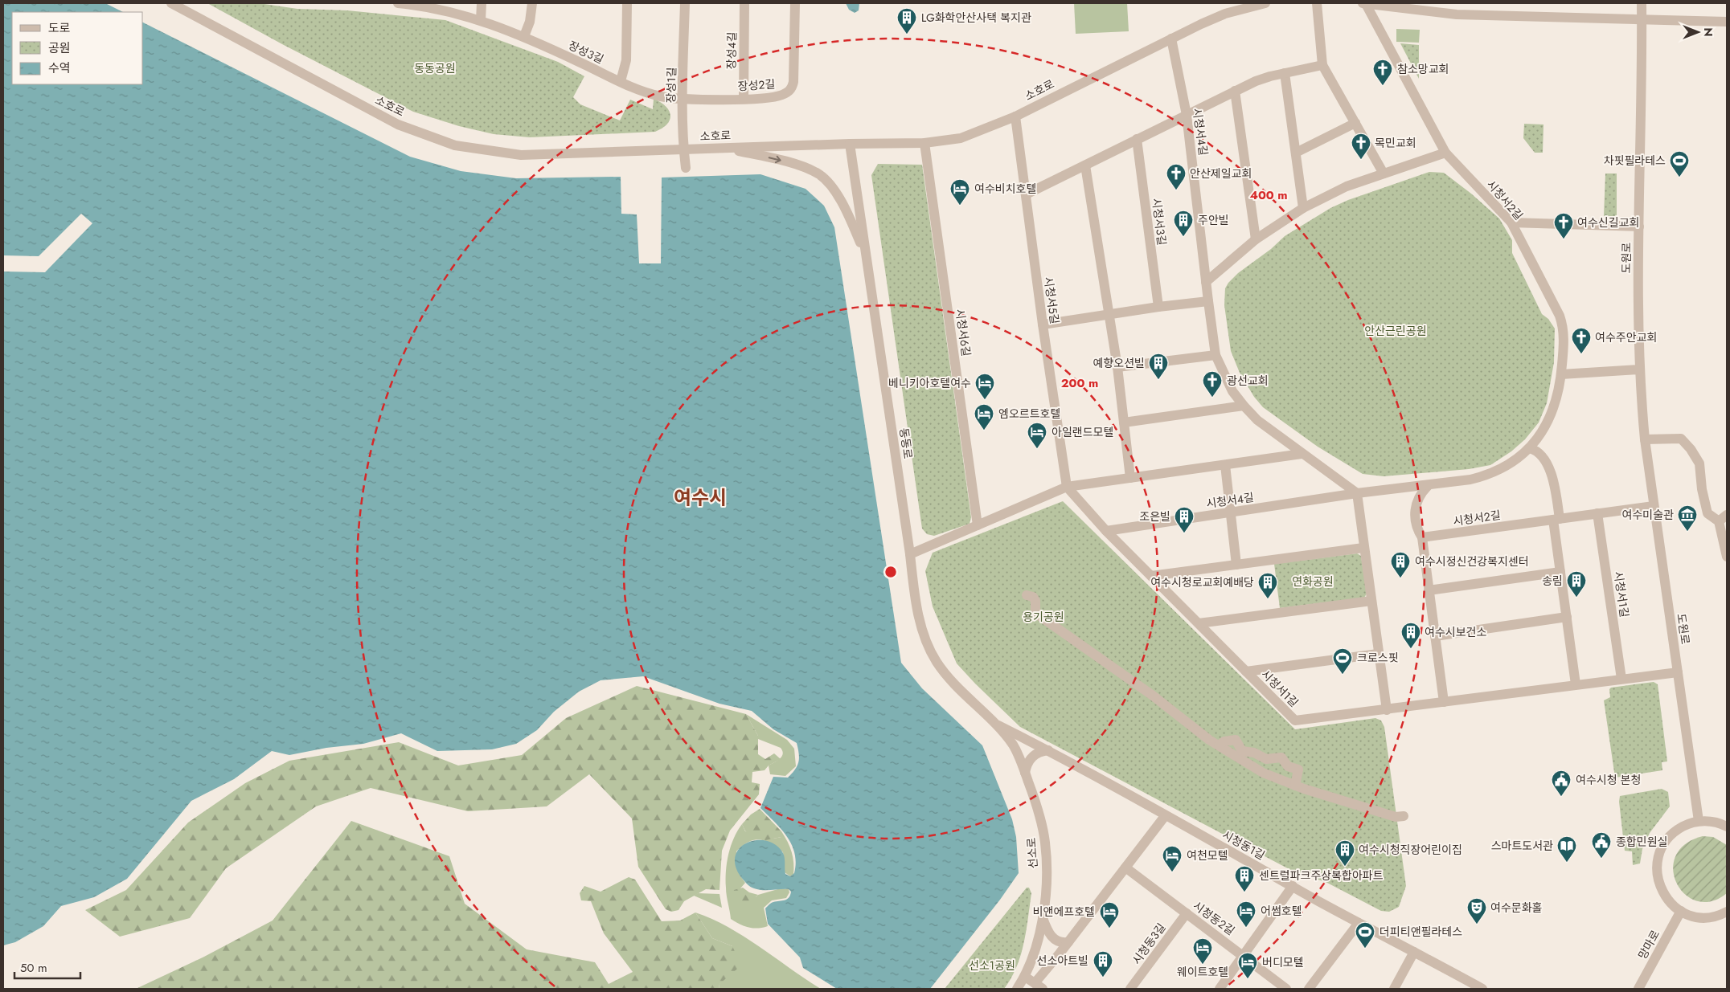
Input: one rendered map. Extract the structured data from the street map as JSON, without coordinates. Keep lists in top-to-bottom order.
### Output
{
  "streets": {
    "street": [
      "장성4길",
      "장성3길",
      "장성1길",
      "장성2길",
      "소호로",
      "시청서4길",
      "시청서2길",
      "시청서3길",
      "도원로",
      "시청서5길",
      "시청서6길",
      "동동로",
      "시청서1길",
      "시청동1길",
      "선소로",
      "시청동2길",
      "시청동3길",
      "망마로"
    ]
  },
  "crossings": [
    ["장성4길", "장성2길"],
    ["장성3길", "장성1길"],
    ["장성3길", "장성2길"],
    ["장성1길", "장성2길"],
    ["장성1길", "소호로"],
    ["소호로", "시청서4길"],
    ["소호로", "시청서5길"],
    ["소호로", "시청서6길"],
    ["소호로", "동동로"],
    ["시청서4길", "시청서2길"],
    ["시청서4길", "시청서1길"],
    ["시청서2길", "도원로"],
    ["시청서2길", "시청서1길"],
    ["도원로", "시청서1길"],
    ["시청서5길", "시청서1길"],
    ["동동로", "시청동1길"],
    ["동동로", "선소로"],
    ["시청동1길", "선소로"],
    ["시청동2길", "시청동3길"]
  ],
  "districts": ["여수시"],
  "parks": [
    "동동공원",
    "안산근린공원",
    "연화공원",
    "용기공원",
    "선소1공원"
  ],
  "places": {
    "building": [
      "LG화학안산사택 복지관",
      "주안빌",
      "예향오션빌",
      "조은빌",
      "여수시정신건강복지센터",
      "송림",
      "여수시청로교회예배당",
      "여수시보건소",
      "여수시청직장어린이집",
      "센트럴파크주상복합아파트",
      "선소아트빌"
    ],
    "church": [
      "참소망교회",
      "목민교회",
      "안산제일교회",
      "여수신길교회",
      "여수주안교회",
      "광선교회"
    ],
    "sports": ["차핏필라테스", "크로스핏", "더피티앤필라테스"],
    "hotel": [
      "여수비치호텔",
      "베니키아호텔여수",
      "엠오르트호텔",
      "아일랜드모텔",
      "여천모텔",
      "어썸호텔",
      "비앤에프호텔",
      "웨이트호텔",
      "버디모텔"
    ],
    "museum": ["여수미술관"],
    "public building": ["여수시청 본청", "종합민원실"],
    "library": ["스마트도서관"],
    "theatre": ["여수문화홀"]
  },
  "legend": ["도로", "공원", "수역"],
  "scale_bar": "50 m",
  "north": "right",
  "rings": ["400 m", "200 m"]
}
